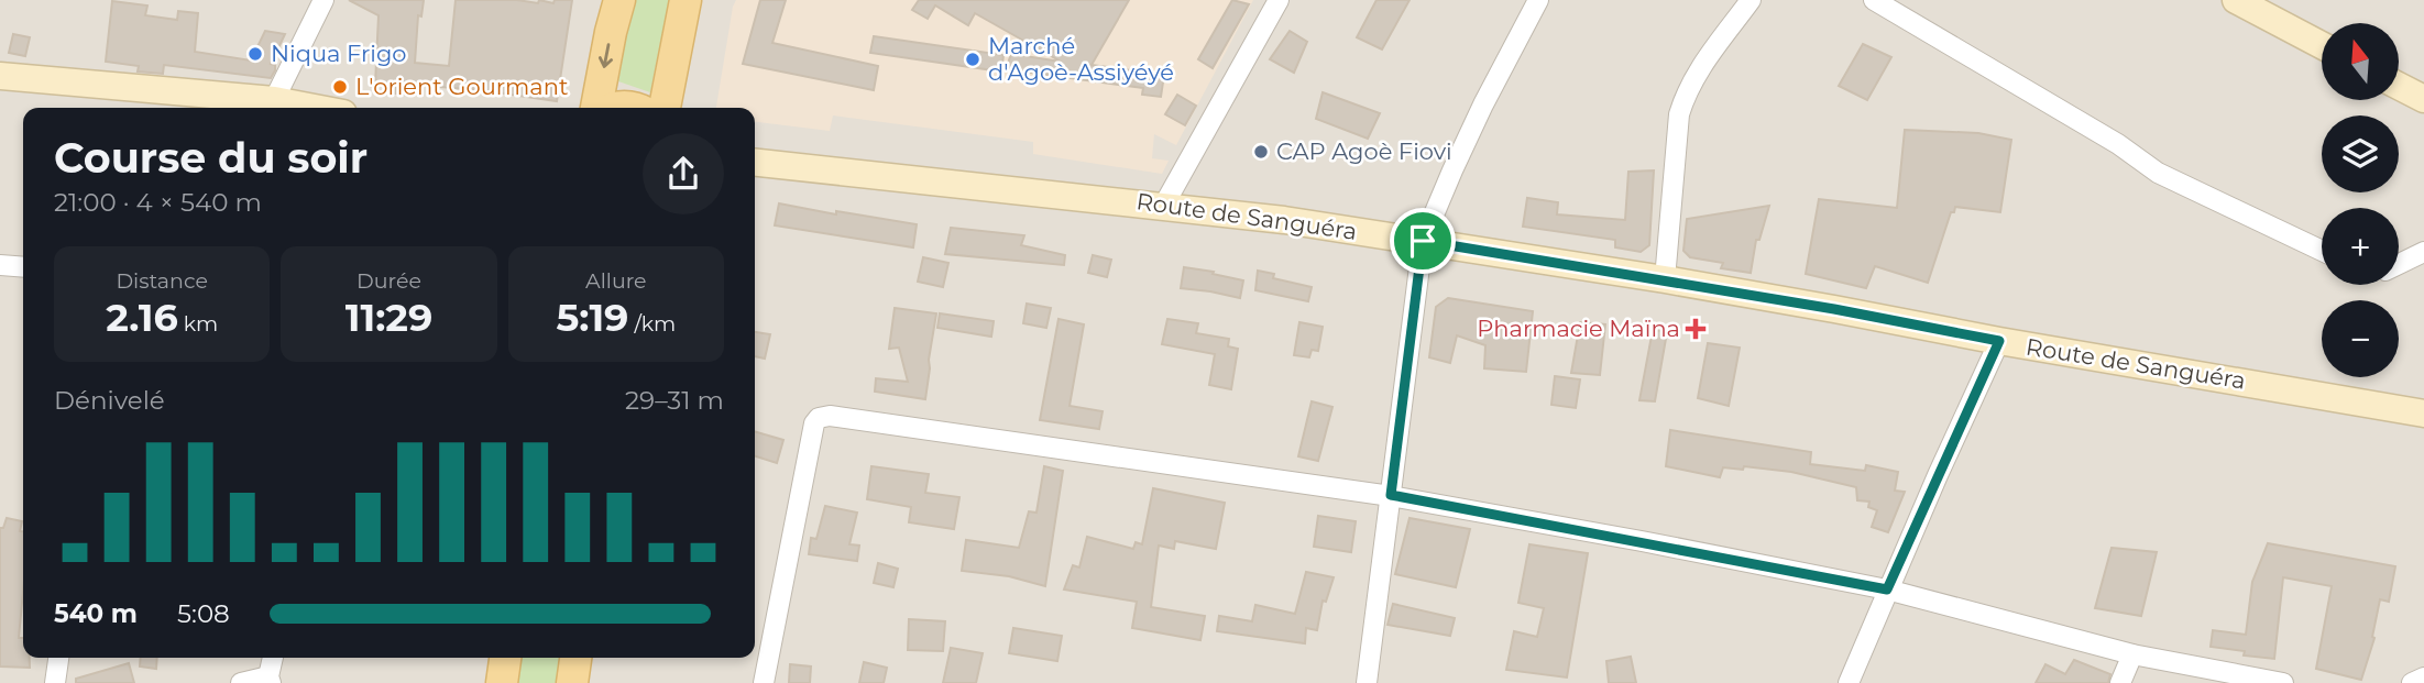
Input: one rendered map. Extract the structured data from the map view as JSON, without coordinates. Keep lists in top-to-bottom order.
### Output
{
  "streets": {
    "street": ["Route de Sanguéra"]
  },
  "places": {
    "other": [
      "Niqua Frigo",
      "Marché d'Agoè-Assiyéyé",
      "L'orient Gourmant",
      "CAP Agoè Fiovi"
    ],
    "health": ["Pharmacie Maïna"]
  },
  "north": "top",
  "page": {
    "map_buttons": ["+", "−"],
    "heading": ["Course du soir", "21:00 · 4 × 540 m"],
    "stats": [
      ["Distance", "2.16 km"],
      ["Durée", "11:29"],
      ["Allure", "5:19 /km"]
    ],
    "chart": ["Dénivelé", "29–31 m"],
    "list": [
      {
        "name": "540 m",
        "note": "5:08"
      }
    ]
  }
}
